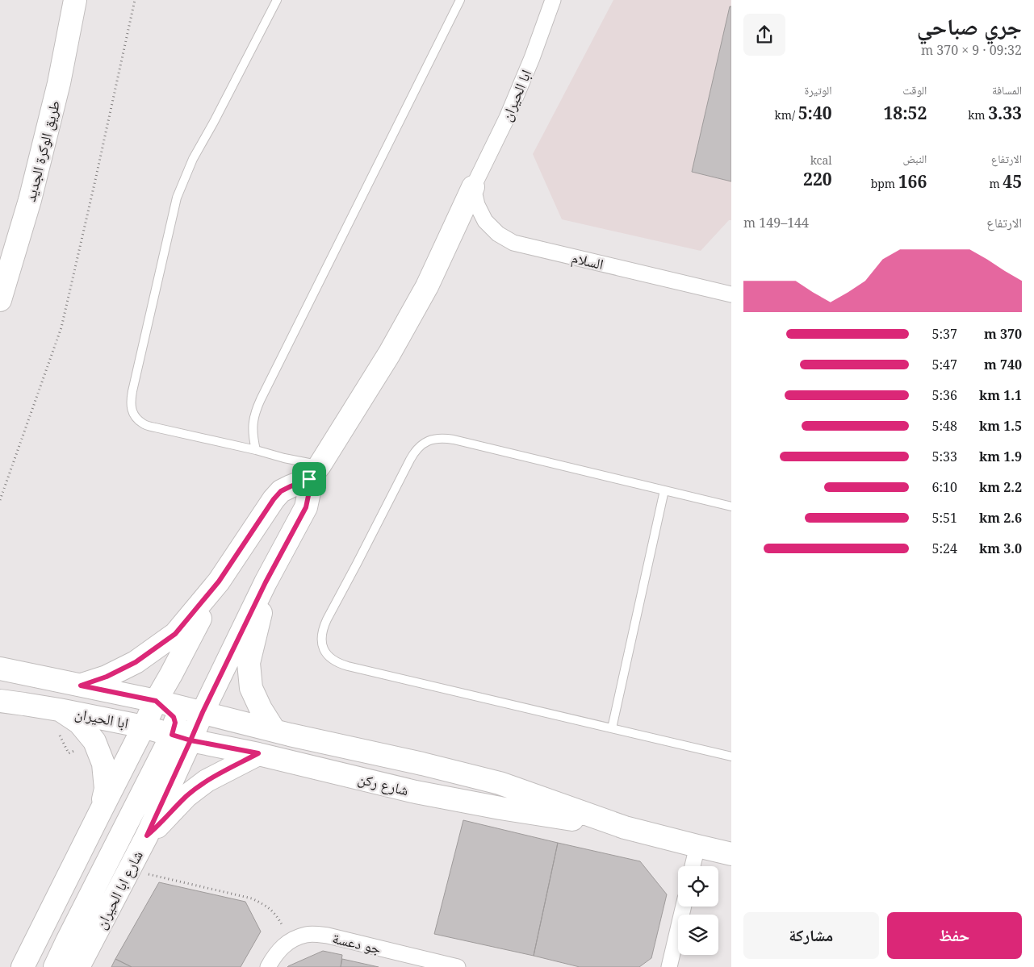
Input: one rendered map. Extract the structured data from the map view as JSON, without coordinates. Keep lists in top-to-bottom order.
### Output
{
  "streets": {
    "street": [
      "ابا الحيران",
      "طريق الوكرة الجديد",
      "السلام",
      "شارع ركن",
      "شارع ابا الحيران",
      "جو دعسة"
    ]
  },
  "crossings": [
    ["ابا الحيران", "السلام"],
    ["ابا الحيران", "شارع ركن"],
    ["شارع ركن", "شارع ابا الحيران"]
  ],
  "page": {
    "heading": ["جري صباحي", "09:32 · 9 × 370 m"],
    "stats": [
      ["المسافة", "3.33 km"],
      ["الوقت", "18:52"],
      ["الوتيرة", "5:40 /km"],
      ["الارتفاع", "45 m"],
      ["النبض", "166 bpm"],
      ["kcal", "220"]
    ],
    "chart": ["الارتفاع", "144–149 m"],
    "list": [
      {
        "name": "370 m",
        "note": "5:37"
      },
      {
        "name": "740 m",
        "note": "5:47"
      },
      {
        "name": "1.1 km",
        "note": "5:36"
      },
      {
        "name": "1.5 km",
        "note": "5:48"
      },
      {
        "name": "1.9 km",
        "note": "5:33"
      },
      {
        "name": "2.2 km",
        "note": "6:10"
      },
      {
        "name": "2.6 km",
        "note": "5:51"
      },
      {
        "name": "3.0 km",
        "note": "5:24"
      }
    ],
    "buttons": ["حفظ", "مشاركة"]
  }
}
